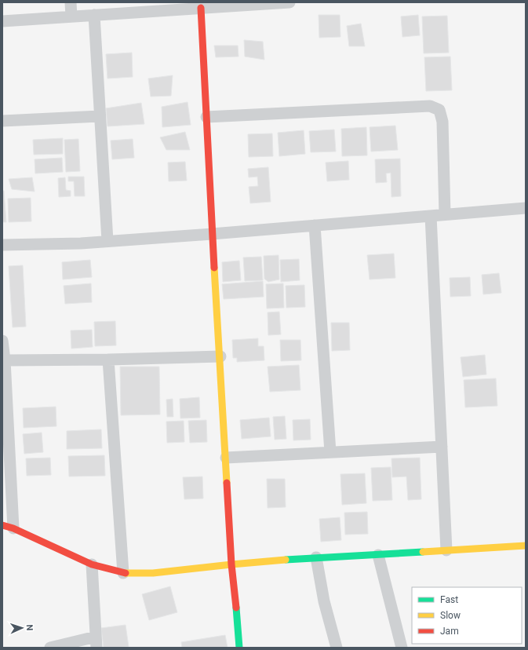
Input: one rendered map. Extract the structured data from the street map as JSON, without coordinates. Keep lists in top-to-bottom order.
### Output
{
  "legend": ["Fast", "Slow", "Jam"],
  "north": "right"
}
